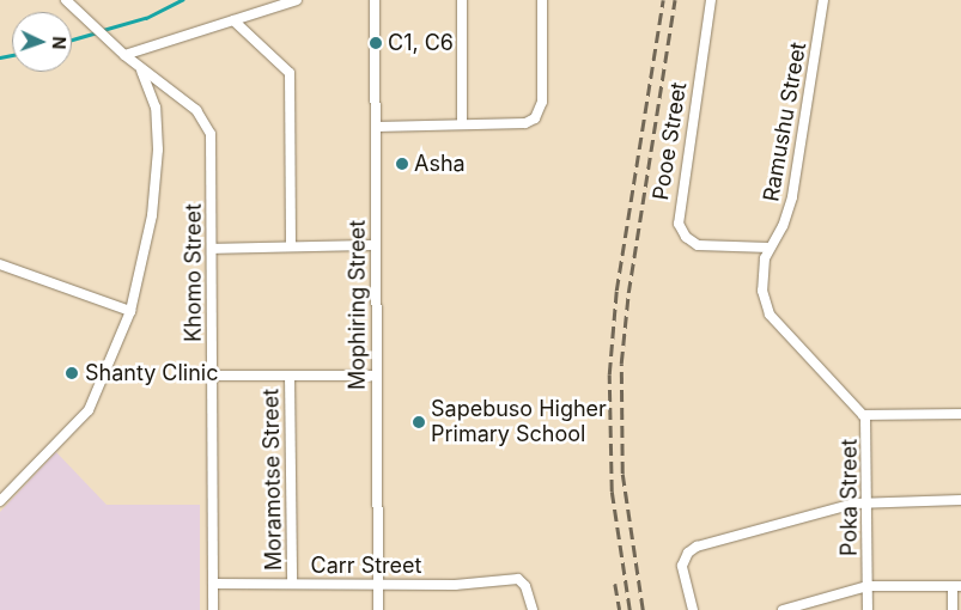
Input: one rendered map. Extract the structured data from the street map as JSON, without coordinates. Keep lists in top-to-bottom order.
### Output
{
  "streets": {
    "street": [
      "Ramushu Street",
      "Pooe Street",
      "Khomo Street",
      "Mophiring Street",
      "Moramotse Street",
      "Poka Street",
      "Carr Street"
    ]
  },
  "crossings": [
    ["Ramushu Street", "Pooe Street"],
    ["Ramushu Street", "Poka Street"],
    ["Khomo Street", "Carr Street"],
    ["Mophiring Street", "Carr Street"],
    ["Moramotse Street", "Carr Street"]
  ],
  "places": [
    "C1, C6",
    "Asha",
    "Shanty Clinic",
    "Sapebuso Higher Primary School"
  ],
  "north": "right"
}
